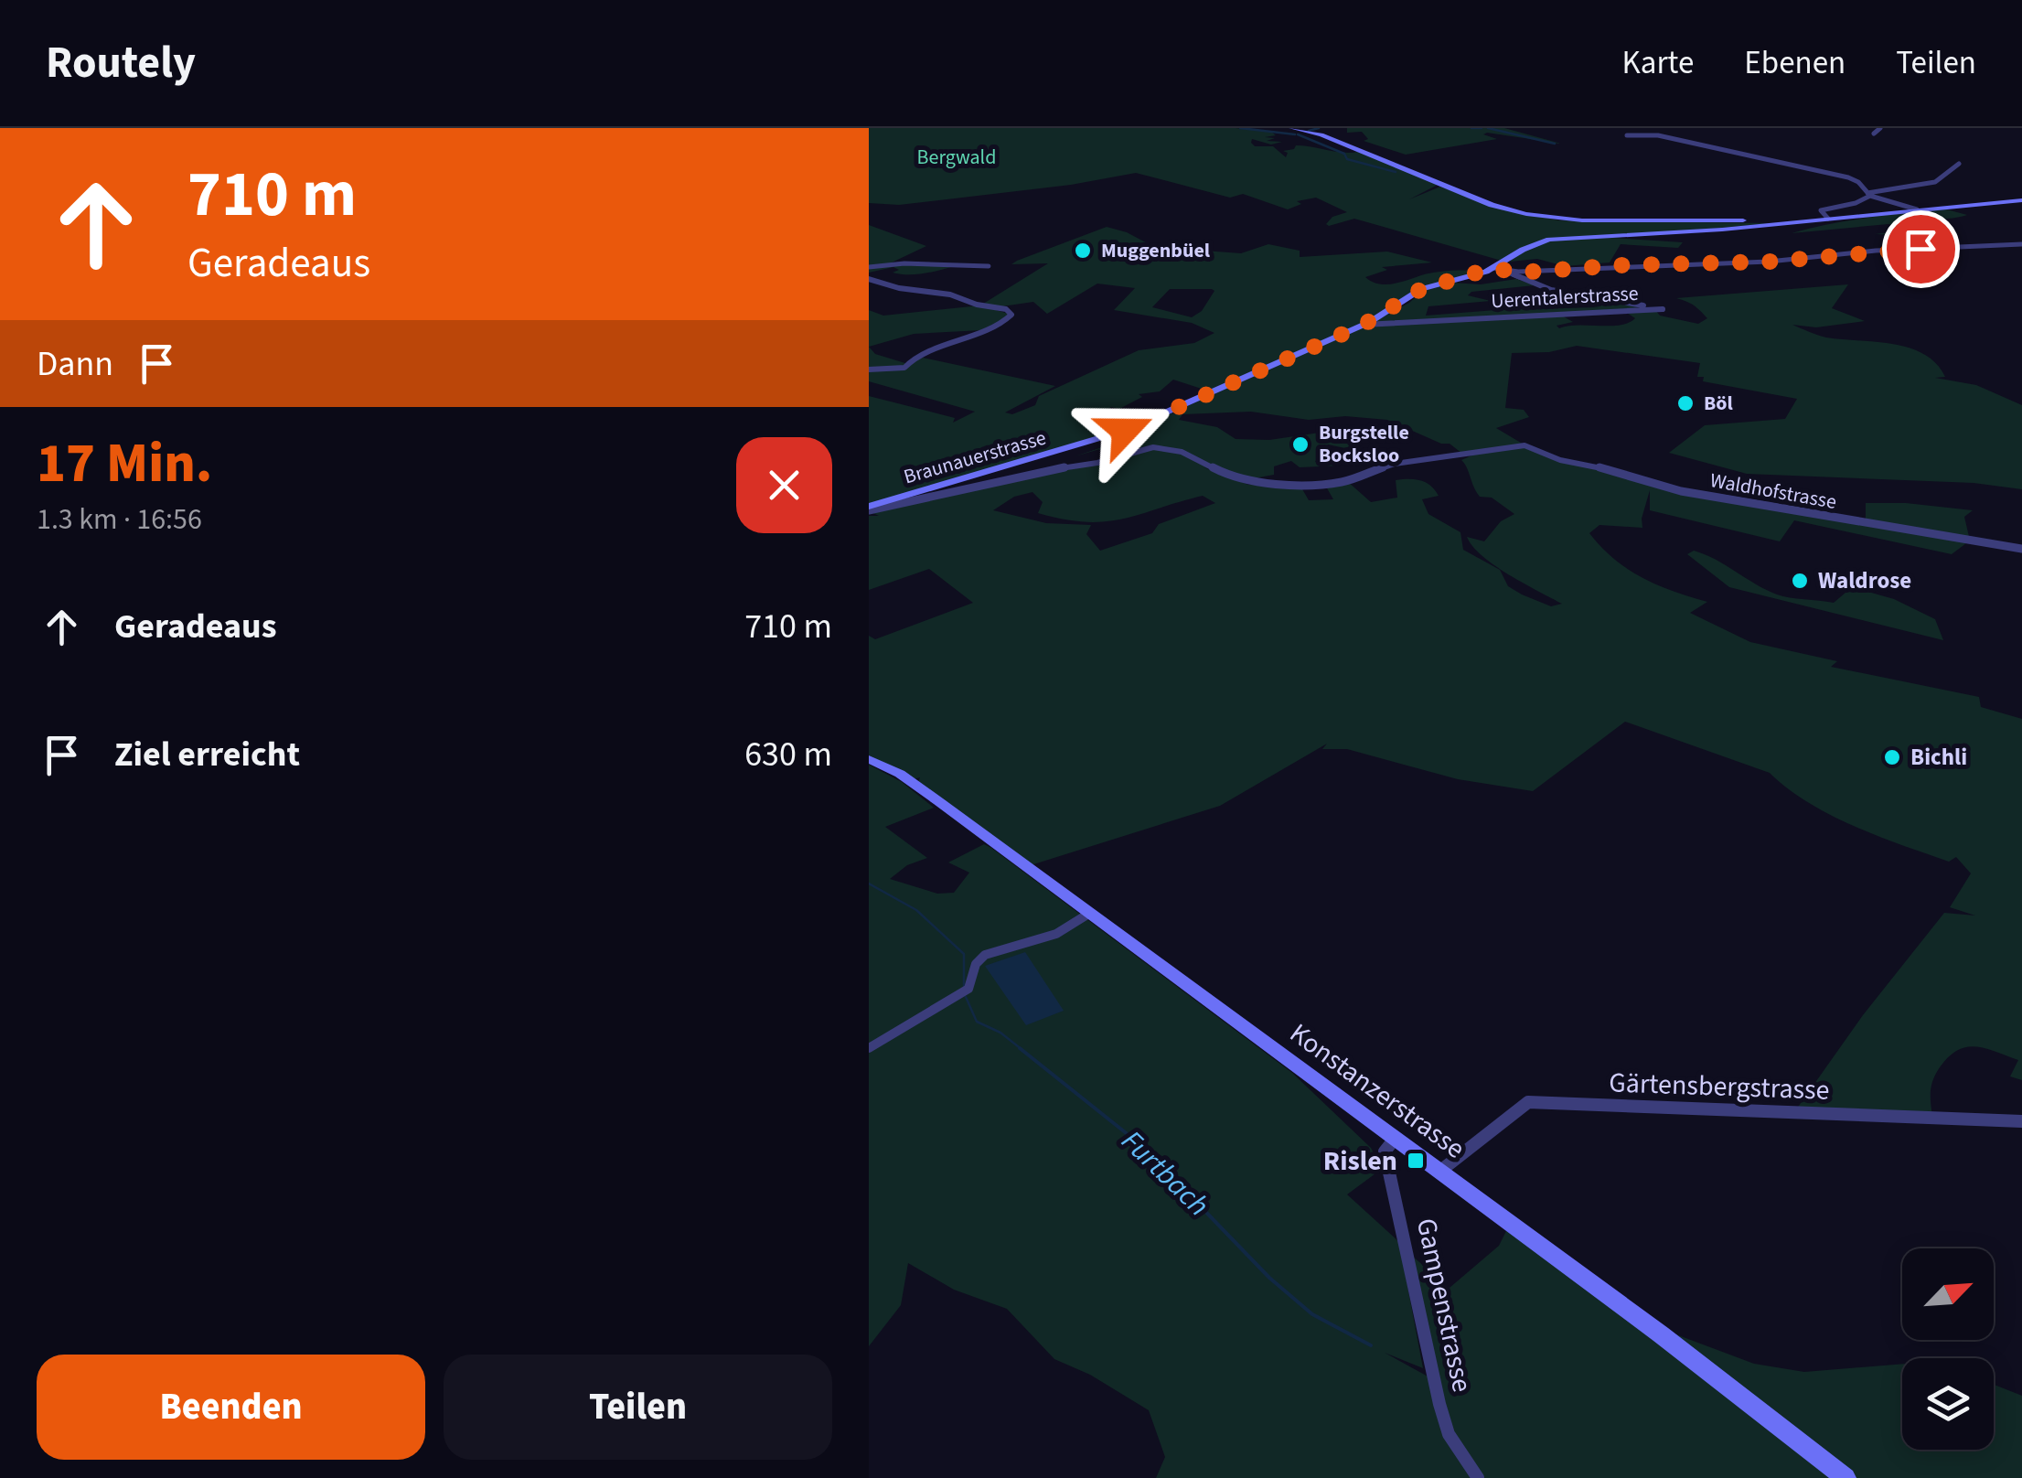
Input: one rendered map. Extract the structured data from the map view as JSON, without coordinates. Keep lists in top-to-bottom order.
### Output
{
  "streets": {
    "street": [
      "Uerentalerstrasse",
      "Braunauerstrasse",
      "Waldhofstrasse",
      "Gärtensbergstrasse",
      "Konstanzerstrasse",
      "Gampenstrasse"
    ]
  },
  "crossings": [
    ["Uerentalerstrasse", "Braunauerstrasse"],
    ["Braunauerstrasse", "Waldhofstrasse"],
    ["Gärtensbergstrasse", "Konstanzerstrasse"],
    ["Konstanzerstrasse", "Gampenstrasse"]
  ],
  "water": ["Furtbach"],
  "parks": ["Bergwald"],
  "places": {
    "other": [
      "Muggenbüel",
      "Böl",
      "Burgstelle Bocksloo",
      "Waldrose",
      "Bichli"
    ],
    "transit": ["Rislen"]
  },
  "north": "top right",
  "page": {
    "header": "Routely",
    "nav": ["Karte", "Ebenen", "Teilen"],
    "turn": ["710 m", "Geradeaus"],
    "then": "Dann",
    "heading": ["17 Min.", "1.3 km · 16:56"],
    "list": [
      {
        "name": "Geradeaus",
        "value": "710 m"
      },
      {
        "name": "Ziel erreicht",
        "value": "630 m"
      }
    ],
    "buttons": ["Beenden", "Teilen"]
  }
}
